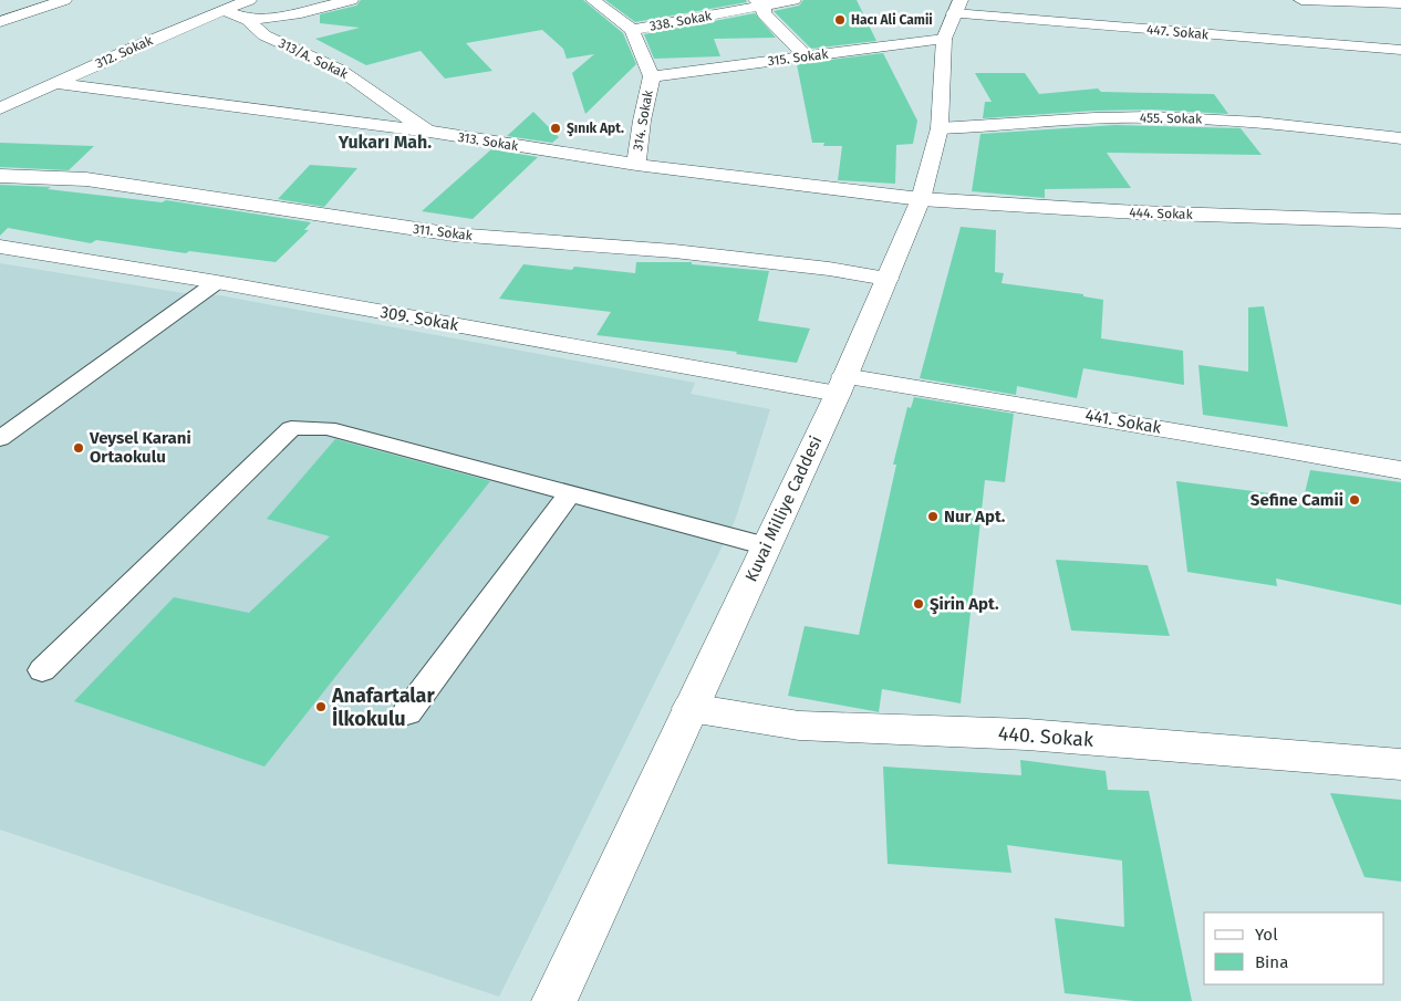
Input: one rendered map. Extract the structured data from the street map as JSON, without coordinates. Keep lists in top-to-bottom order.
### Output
{
  "streets": {
    "street": [
      "338. Sokak",
      "447. Sokak",
      "312. Sokak",
      "315. Sokak",
      "313/A. Sokak",
      "455. Sokak",
      "314. Sokak",
      "313. Sokak",
      "444. Sokak",
      "311. Sokak",
      "309. Sokak",
      "441. Sokak",
      "Kuvai Milliye Caddesi",
      "440. Sokak"
    ]
  },
  "crossings": [
    ["338. Sokak", "314. Sokak"],
    ["447. Sokak", "315. Sokak"],
    ["447. Sokak", "Kuvai Milliye Caddesi"],
    ["312. Sokak", "313/A. Sokak"],
    ["312. Sokak", "313. Sokak"],
    ["315. Sokak", "314. Sokak"],
    ["315. Sokak", "Kuvai Milliye Caddesi"],
    ["313/A. Sokak", "313. Sokak"],
    ["455. Sokak", "Kuvai Milliye Caddesi"],
    ["314. Sokak", "313. Sokak"],
    ["313. Sokak", "444. Sokak"],
    ["313. Sokak", "Kuvai Milliye Caddesi"],
    ["444. Sokak", "Kuvai Milliye Caddesi"],
    ["311. Sokak", "Kuvai Milliye Caddesi"],
    ["309. Sokak", "441. Sokak"],
    ["309. Sokak", "Kuvai Milliye Caddesi"],
    ["441. Sokak", "Kuvai Milliye Caddesi"],
    ["Kuvai Milliye Caddesi", "440. Sokak"]
  ],
  "districts": ["Yukarı Mah."],
  "places": [
    "Hacı Ali Camii",
    "Şınık Apt.",
    "Veysel Karani Ortaokulu",
    "Sefine Camii",
    "Nur Apt.",
    "Şirin Apt.",
    "Anafartalar İlkokulu"
  ],
  "legend": ["Yol", "Bina"]
}
